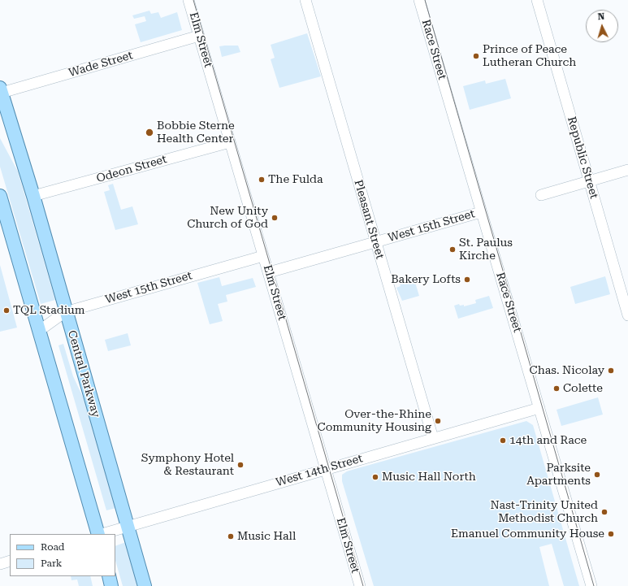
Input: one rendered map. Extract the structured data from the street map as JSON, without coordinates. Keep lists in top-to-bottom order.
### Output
{
  "streets": {
    "main road": ["Central Parkway"],
    "street": [
      "Elm Street",
      "Race Street",
      "Wade Street",
      "Republic Street",
      "Odeon Street",
      "Pleasant Street",
      "West 15th Street",
      "West 14th Street"
    ]
  },
  "crossings": [
    ["Elm Street", "Wade Street"],
    ["Elm Street", "Odeon Street"],
    ["Elm Street", "West 15th Street"],
    ["Elm Street", "West 14th Street"],
    ["Race Street", "West 15th Street"],
    ["Race Street", "West 14th Street"],
    ["Wade Street", "Central Parkway"],
    ["Odeon Street", "Central Parkway"],
    ["Pleasant Street", "West 15th Street"],
    ["Pleasant Street", "West 14th Street"],
    ["West 15th Street", "Central Parkway"],
    ["Central Parkway", "West 14th Street"]
  ],
  "places": [
    "Prince of Peace Lutheran Church",
    "Bobbie Sterne Health Center",
    "The Fulda",
    "New Unity Church of God",
    "St. Paulus Kirche",
    "Bakery Lofts",
    "TQL Stadium",
    "Chas. Nicolay",
    "Colette",
    "Over-the-Rhine Community Housing",
    "14th and Race",
    "Symphony Hotel & Restaurant",
    "Parksite Apartments",
    "Music Hall North",
    "Nast-Trinity United Methodist Church",
    "Emanuel Community House",
    "Music Hall"
  ],
  "legend": ["Road", "Park"],
  "north": "top"
}
